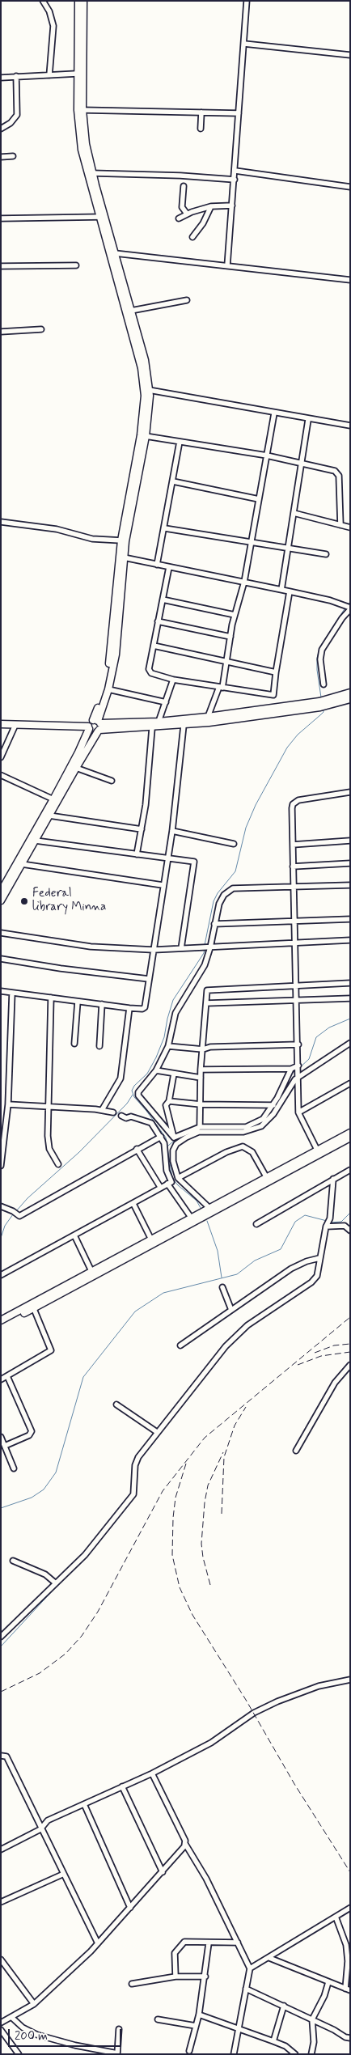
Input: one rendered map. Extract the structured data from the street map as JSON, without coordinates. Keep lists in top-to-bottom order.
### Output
{
  "places": ["Federal library Minna"],
  "scale_bar": "200 m"
}
